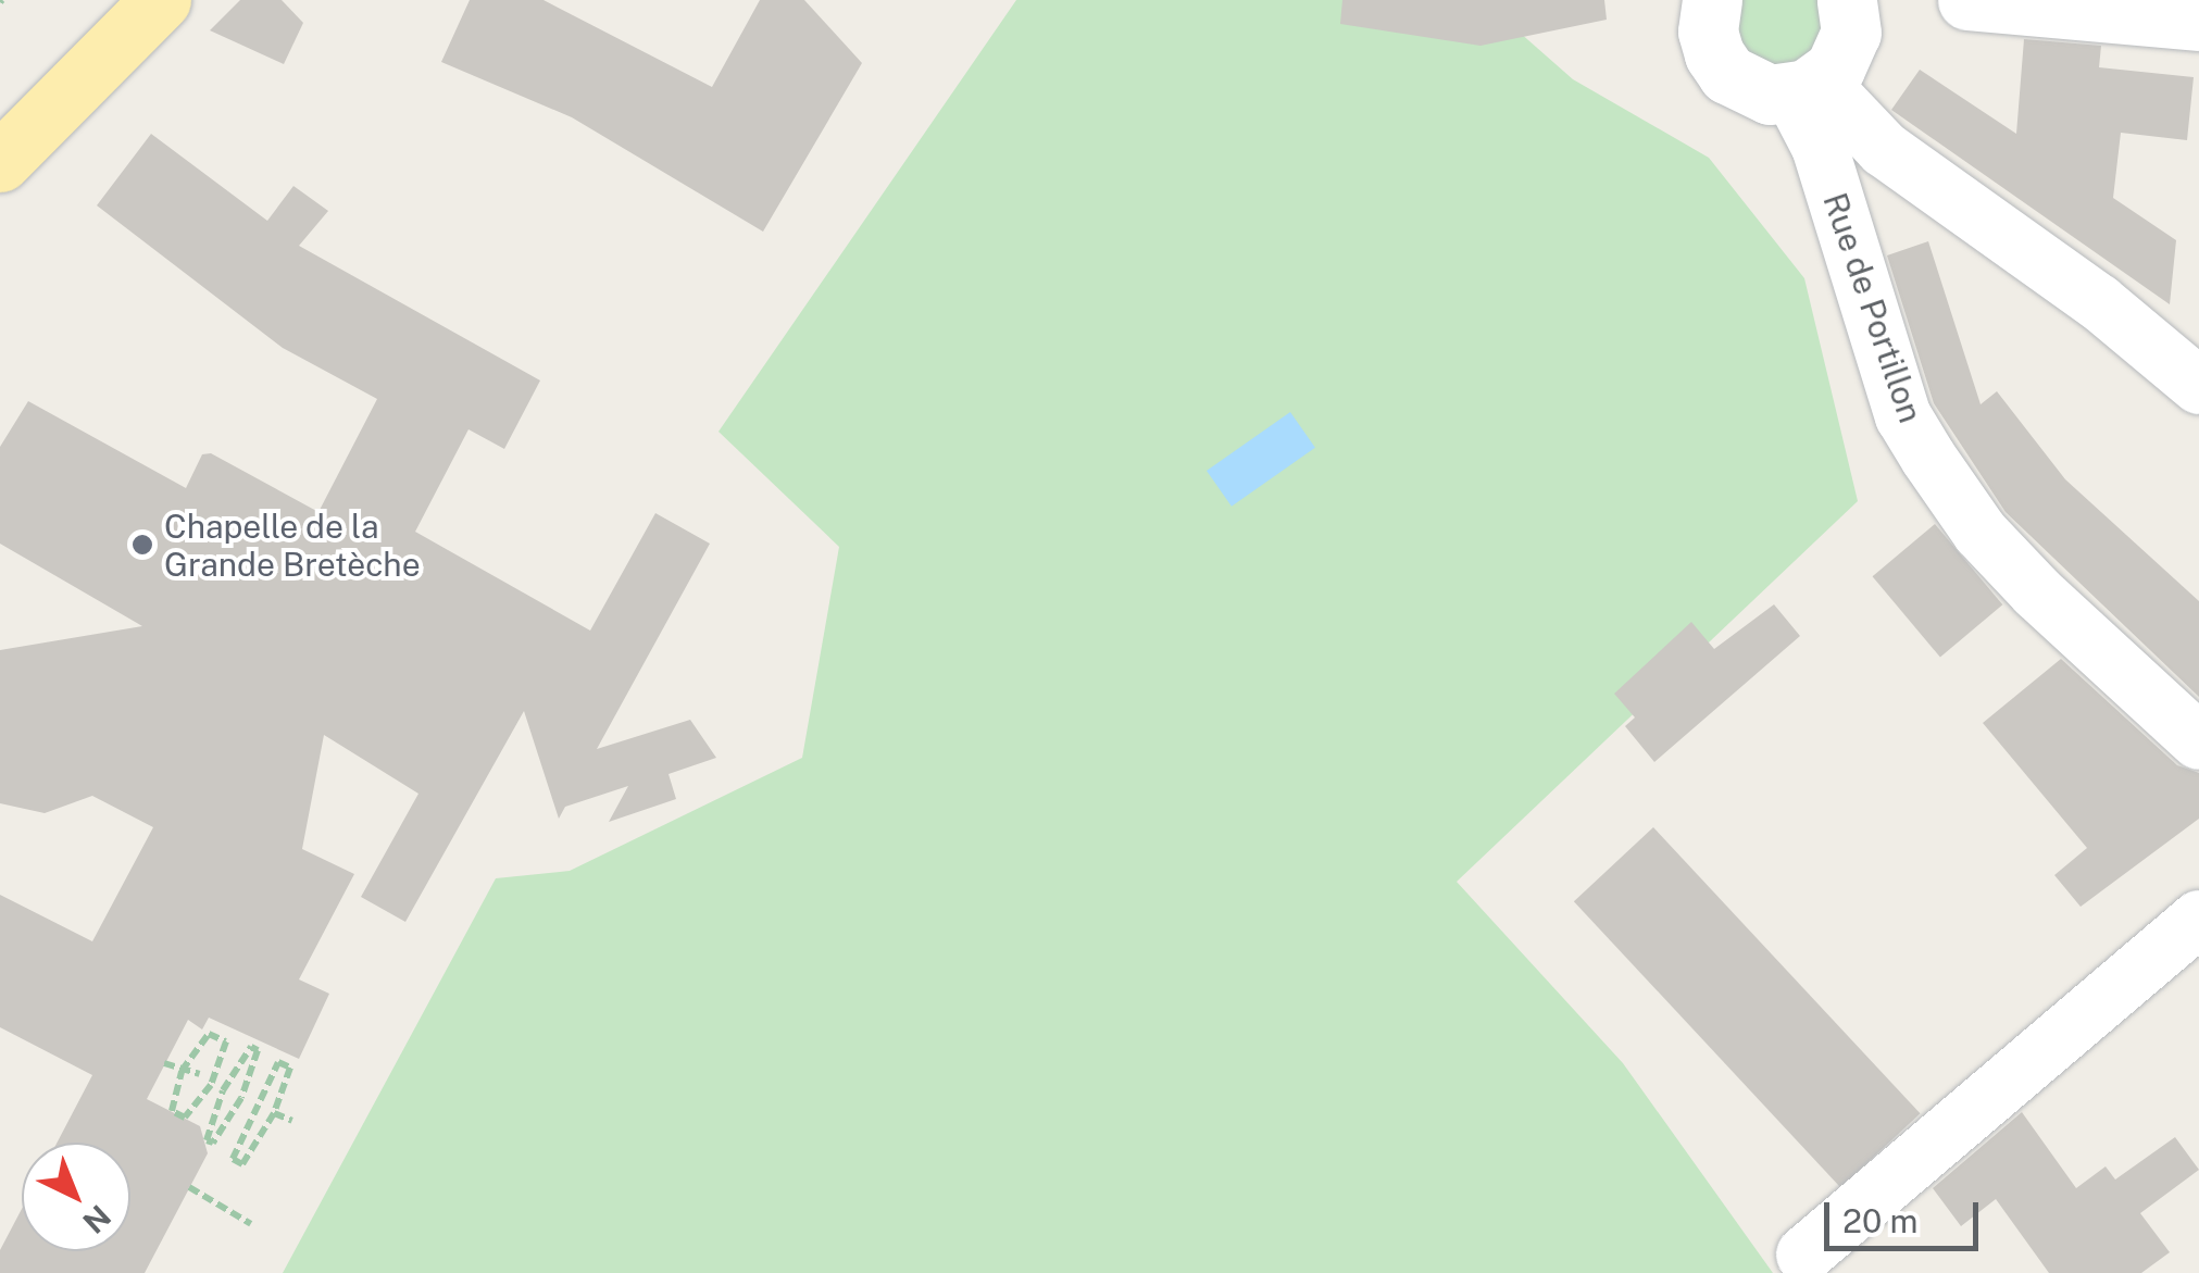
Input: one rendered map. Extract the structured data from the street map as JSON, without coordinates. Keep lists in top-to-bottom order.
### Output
{
  "streets": {
    "street": ["Rue de Portillon"]
  },
  "places": ["Chapelle de la Grande Bretèche"],
  "scale_bar": "20 m",
  "north": "bottom right"
}
